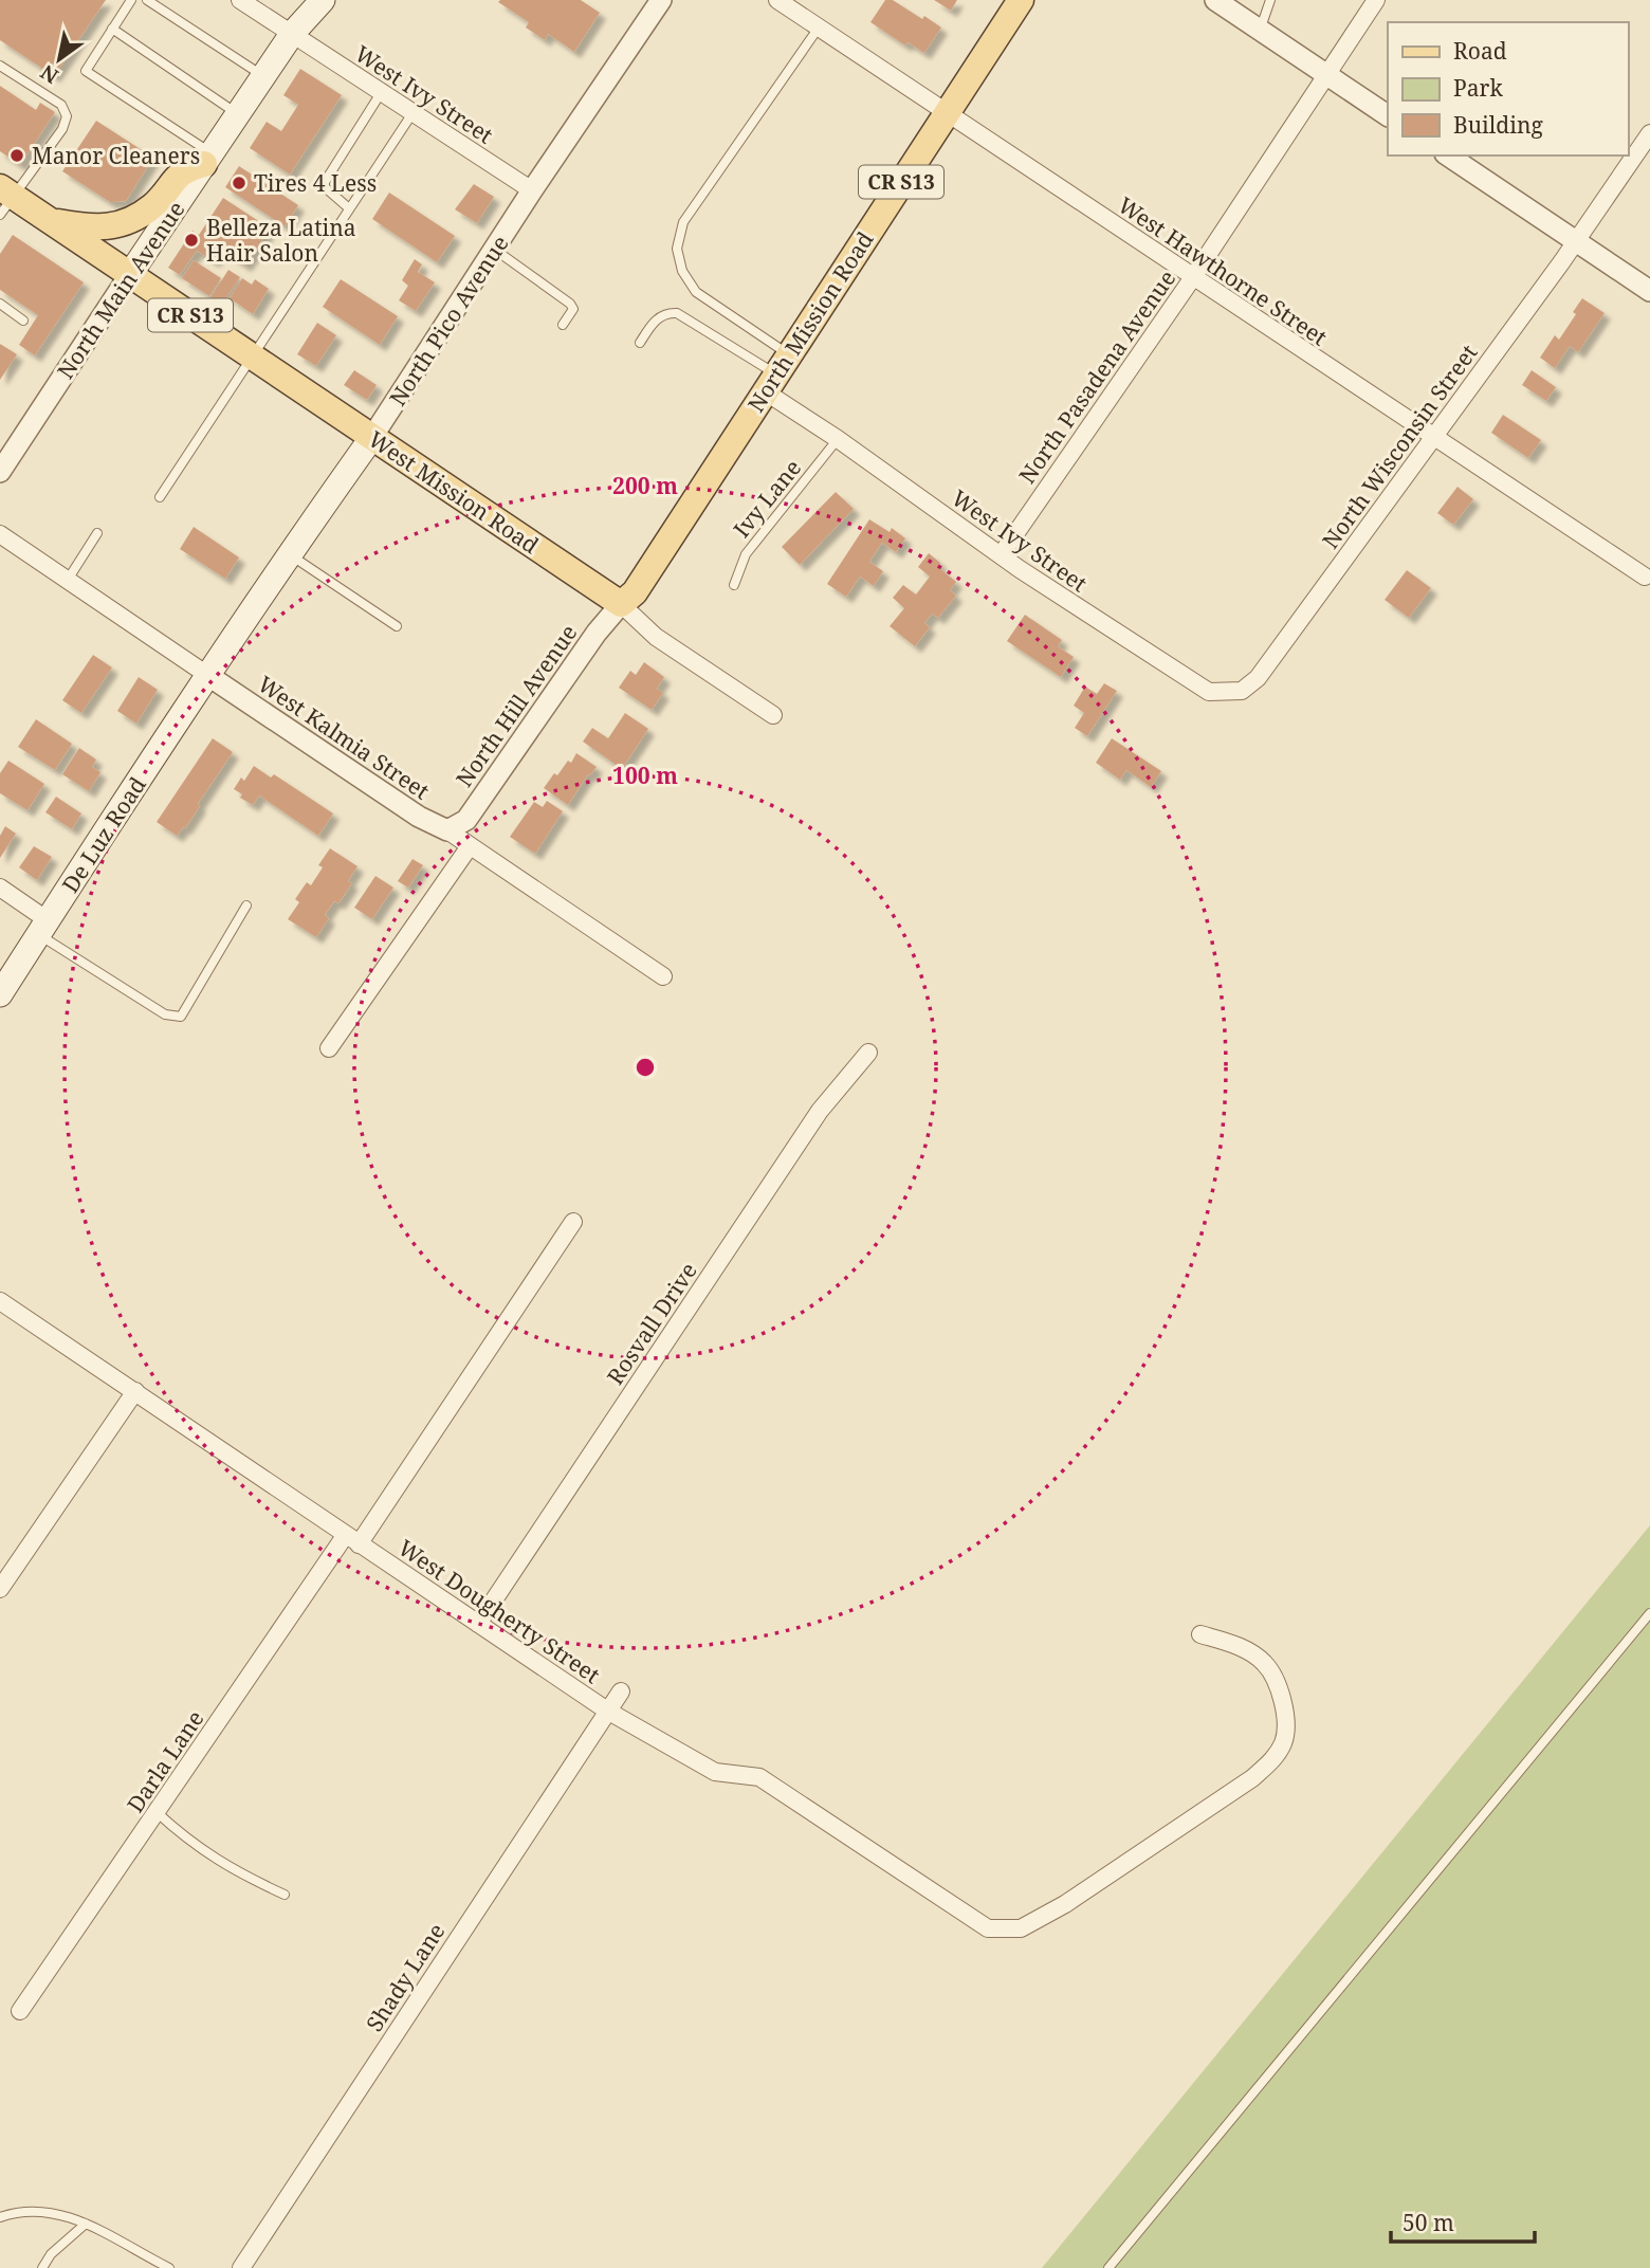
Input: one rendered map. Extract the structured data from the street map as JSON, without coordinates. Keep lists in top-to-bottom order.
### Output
{
  "streets": {
    "main road": [
      "CR S13",
      "North Main Avenue",
      "North Pico Avenue",
      "North Mission Road",
      "West Mission Road",
      "De Luz Road"
    ],
    "street": [
      "West Ivy Street",
      "West Hawthorne Street",
      "North Pasadena Avenue",
      "North Wisconsin Street",
      "North Hill Avenue",
      "West Kalmia Street",
      "Rosvall Drive",
      "West Dougherty Street",
      "Darla Lane",
      "Shady Lane"
    ],
    "lane": ["Ivy Lane"]
  },
  "crossings": [
    ["West Ivy Street", "North Main Avenue"],
    ["West Ivy Street", "North Pico Avenue"],
    ["West Ivy Street", "North Mission Road"],
    ["West Ivy Street", "North Pasadena Avenue"],
    ["West Ivy Street", "North Wisconsin Street"],
    ["West Ivy Street", "Ivy Lane"],
    ["CR S13", "North Main Avenue"],
    ["CR S13", "West Mission Road"],
    ["West Hawthorne Street", "North Mission Road"],
    ["West Hawthorne Street", "North Pasadena Avenue"],
    ["West Hawthorne Street", "North Wisconsin Street"],
    ["North Main Avenue", "West Mission Road"],
    ["North Pico Avenue", "West Mission Road"],
    ["North Pico Avenue", "West Kalmia Street"],
    ["North Pico Avenue", "De Luz Road"],
    ["North Mission Road", "West Mission Road"],
    ["North Mission Road", "North Hill Avenue"],
    ["West Mission Road", "North Hill Avenue"],
    ["North Hill Avenue", "West Kalmia Street"],
    ["West Kalmia Street", "De Luz Road"],
    ["Rosvall Drive", "West Dougherty Street"],
    ["West Dougherty Street", "Darla Lane"],
    ["West Dougherty Street", "Shady Lane"]
  ],
  "places": ["Manor Cleaners", "Tires 4 Less", "Belleza Latina Hair Salon"],
  "legend": ["Road", "Park", "Building"],
  "scale_bar": "50 m",
  "north": "bottom left",
  "rings": ["200 m", "100 m"]
}
